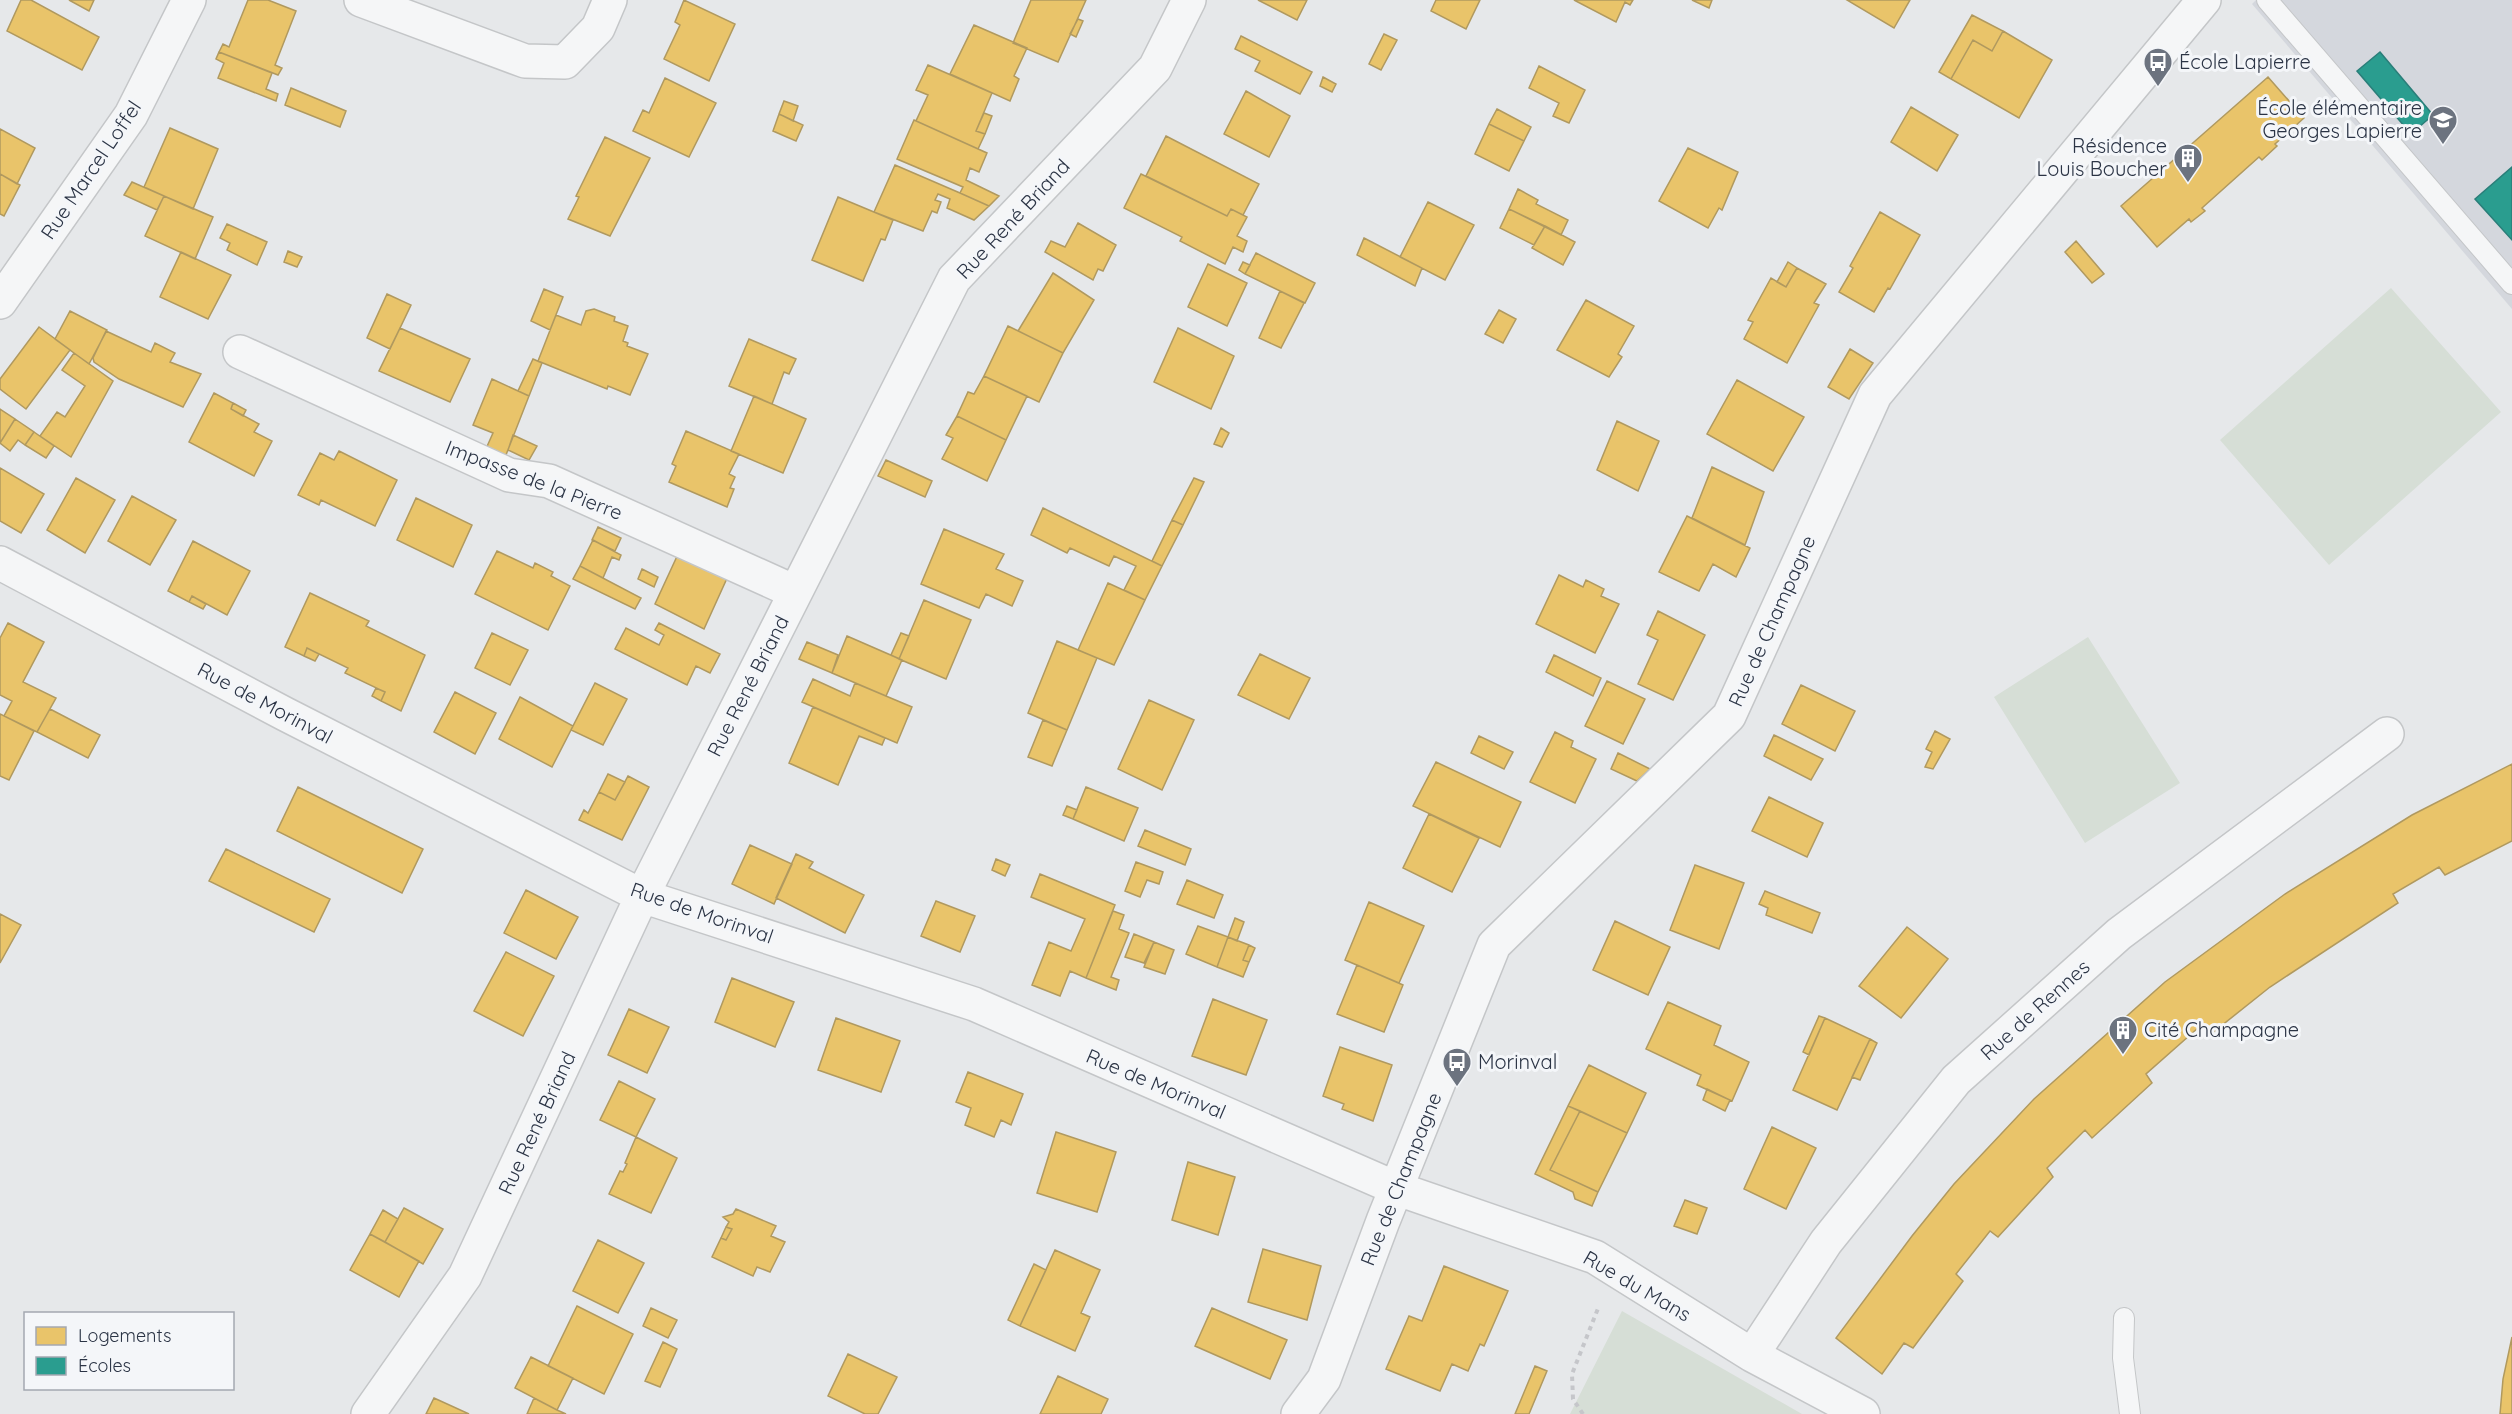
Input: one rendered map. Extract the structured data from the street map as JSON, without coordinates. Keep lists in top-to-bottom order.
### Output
{
  "streets": {
    "street": [
      "Rue Marcel Loffel",
      "Rue René Briand",
      "Impasse de la Pierre",
      "Rue de Champagne",
      "Rue de Morinval",
      "Rue de Rennes",
      "Rue du Mans"
    ]
  },
  "crossings": [
    ["Rue René Briand", "Impasse de la Pierre"],
    ["Rue René Briand", "Rue de Morinval"],
    ["Rue de Champagne", "Rue de Morinval"],
    ["Rue de Champagne", "Rue du Mans"],
    ["Rue de Morinval", "Rue du Mans"],
    ["Rue de Rennes", "Rue du Mans"]
  ],
  "places": {
    "bus stop": ["École Lapierre", "Morinval"],
    "school or university": ["École élémentaire Georges Lapierre"],
    "building": ["Résidence Louis Boucher", "Cité Champagne"]
  },
  "legend": ["Logements", "Écoles"]
}
